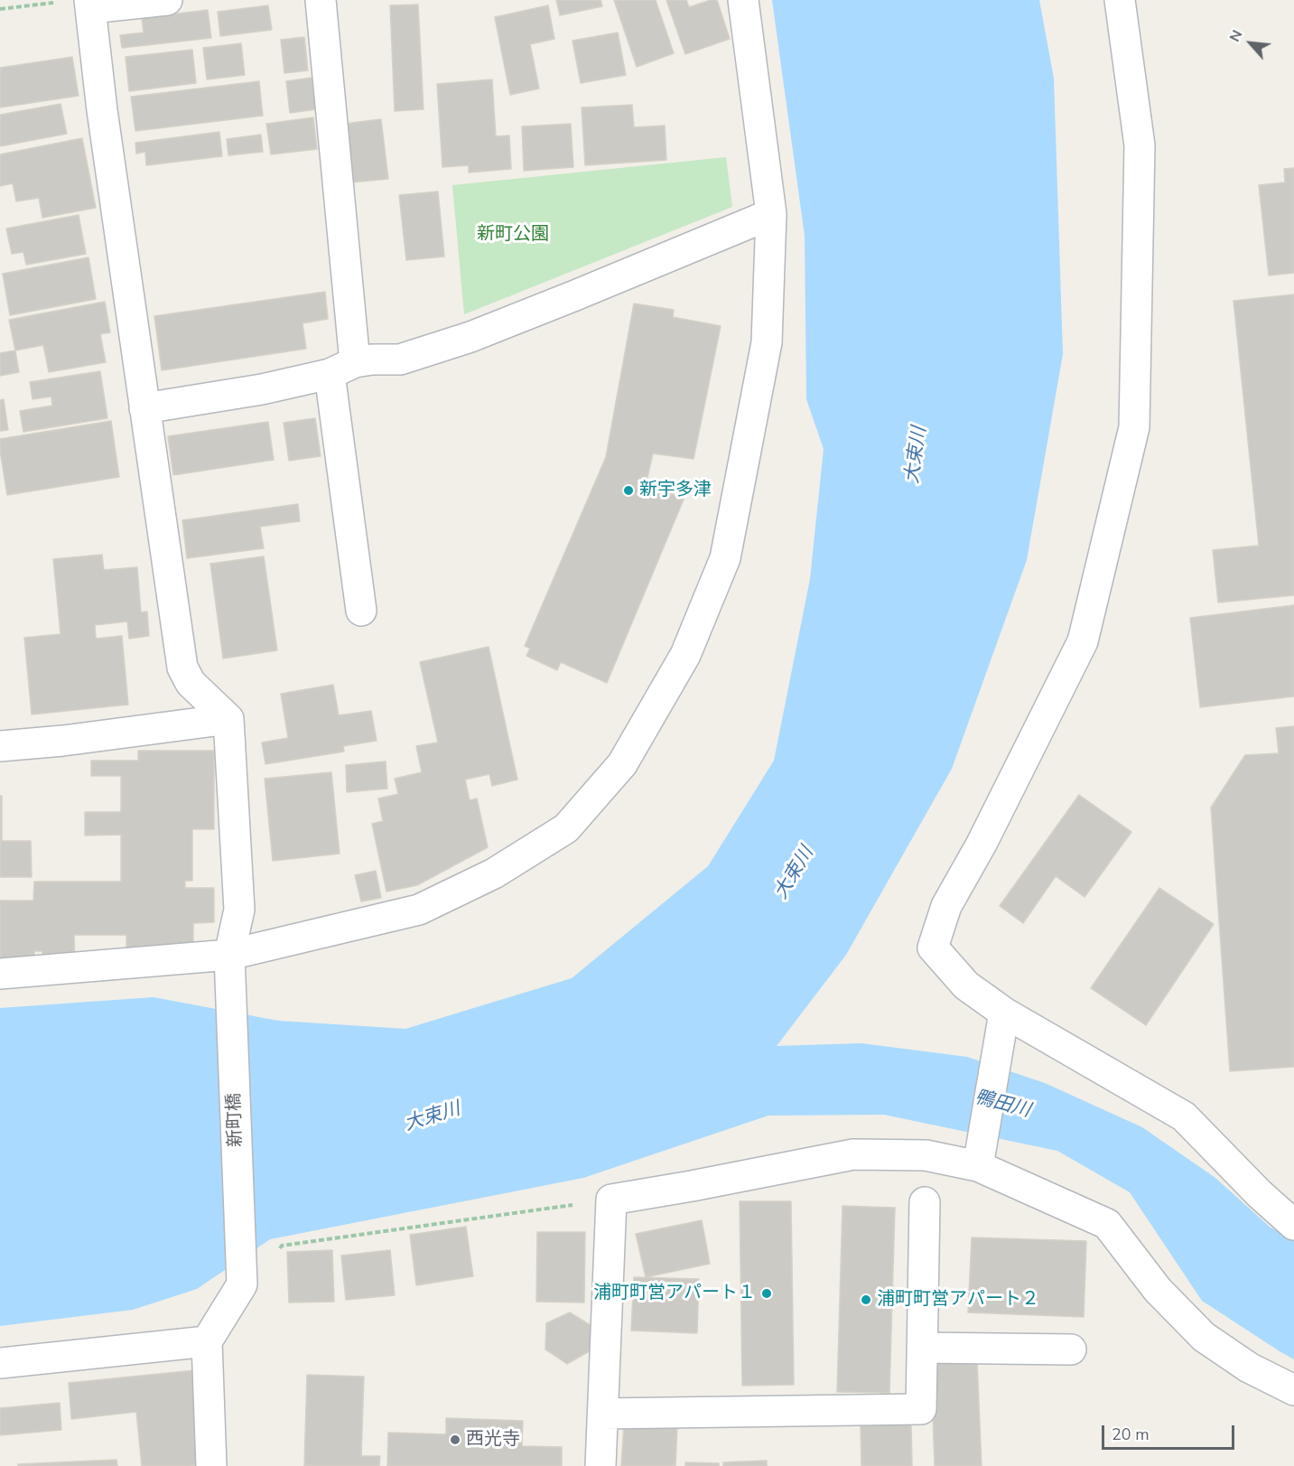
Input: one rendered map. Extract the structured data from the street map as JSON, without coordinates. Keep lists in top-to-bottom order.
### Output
{
  "streets": {
    "street": ["新町橋"]
  },
  "water": ["大束川", "鴨田川"],
  "parks": ["新町公園"],
  "places": [
    "新宇多津",
    "浦町町営アパート１",
    "浦町町営アパート２",
    "西光寺"
  ],
  "scale_bar": "20 m",
  "north": "top left"
}
